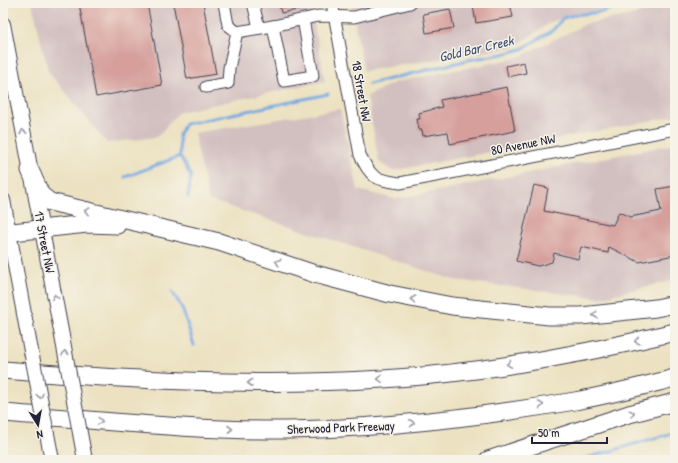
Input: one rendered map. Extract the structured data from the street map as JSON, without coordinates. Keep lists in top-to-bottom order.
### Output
{
  "streets": {
    "highway": ["Sherwood Park Freeway"],
    "main road": ["17 Street NW"],
    "street": ["18 Street NW", "80 Avenue NW"]
  },
  "crossings": [
    ["18 Street NW", "80 Avenue NW"]
  ],
  "water": ["Gold Bar Creek"],
  "scale_bar": "50 m",
  "north": "bottom"
}
